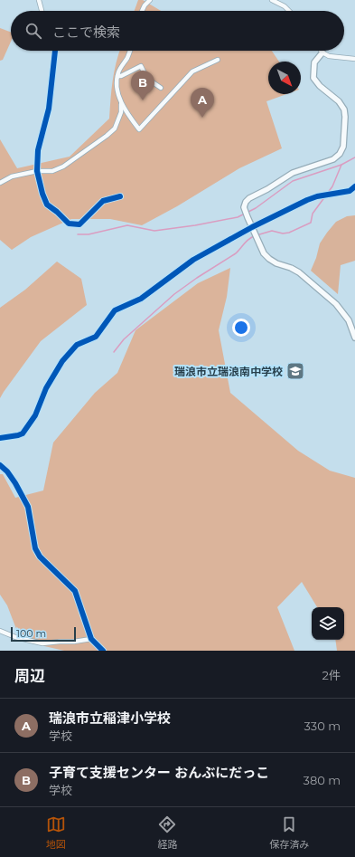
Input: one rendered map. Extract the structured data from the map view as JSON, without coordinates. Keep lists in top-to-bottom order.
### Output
{
  "places": {
    "school or university": ["瑞浪市立瑞浪南中学校"]
  },
  "scale_bar": "100 m",
  "north": "bottom right",
  "page": {
    "search": "ここで検索",
    "pins": ["B", "A"],
    "scale": "100 m",
    "heading": ["周辺", "2件"],
    "list": [
      {
        "mark": "A",
        "name": "瑞浪市立稲津小学校",
        "note": "学校",
        "value": "330 m"
      },
      {
        "mark": "B",
        "name": "子育て支援センター おんぶにだっこ",
        "note": "学校",
        "value": "380 m"
      }
    ],
    "nav": ["地図", "経路", "保存済み"]
  }
}
